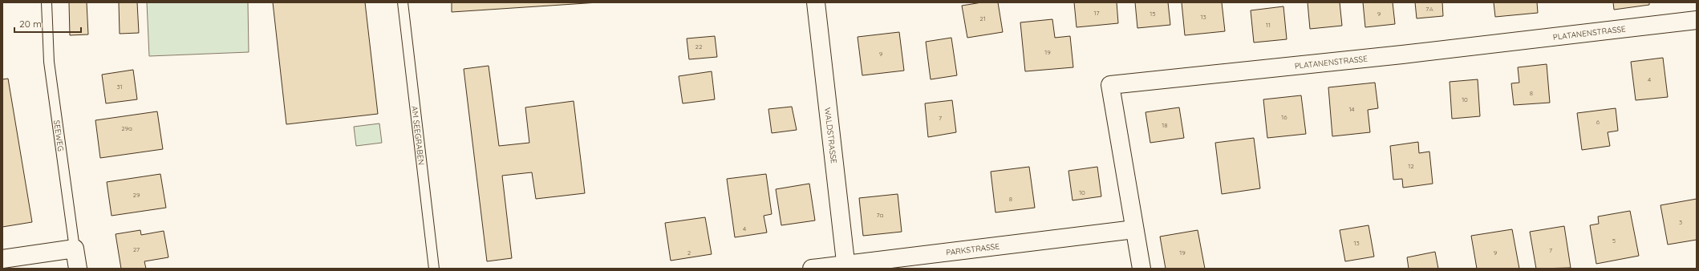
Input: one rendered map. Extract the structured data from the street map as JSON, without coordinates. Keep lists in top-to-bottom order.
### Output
{
  "streets": {
    "street": [
      "PLATANENSTRASSE",
      "SEEWEG",
      "WALDSTRASSE",
      "PARKSTRASSE"
    ],
    "lane": ["AM SEEGRABEN"]
  },
  "crossings": [
    ["PLATANENSTRASSE", "PARKSTRASSE"],
    ["WALDSTRASSE", "PARKSTRASSE"]
  ],
  "house_numbers": [
    "7A",
    "17",
    "15",
    "9",
    "13",
    "21",
    "11",
    "22",
    "19",
    "9",
    "4",
    "31",
    "8",
    "10",
    "14",
    "16",
    "7",
    "6",
    "18",
    "29a",
    "12",
    "10",
    "29",
    "8",
    "7a",
    "3",
    "4",
    "5",
    "13",
    "27",
    "7",
    "2",
    "19",
    "9"
  ],
  "scale_bar": "20 m"
}
